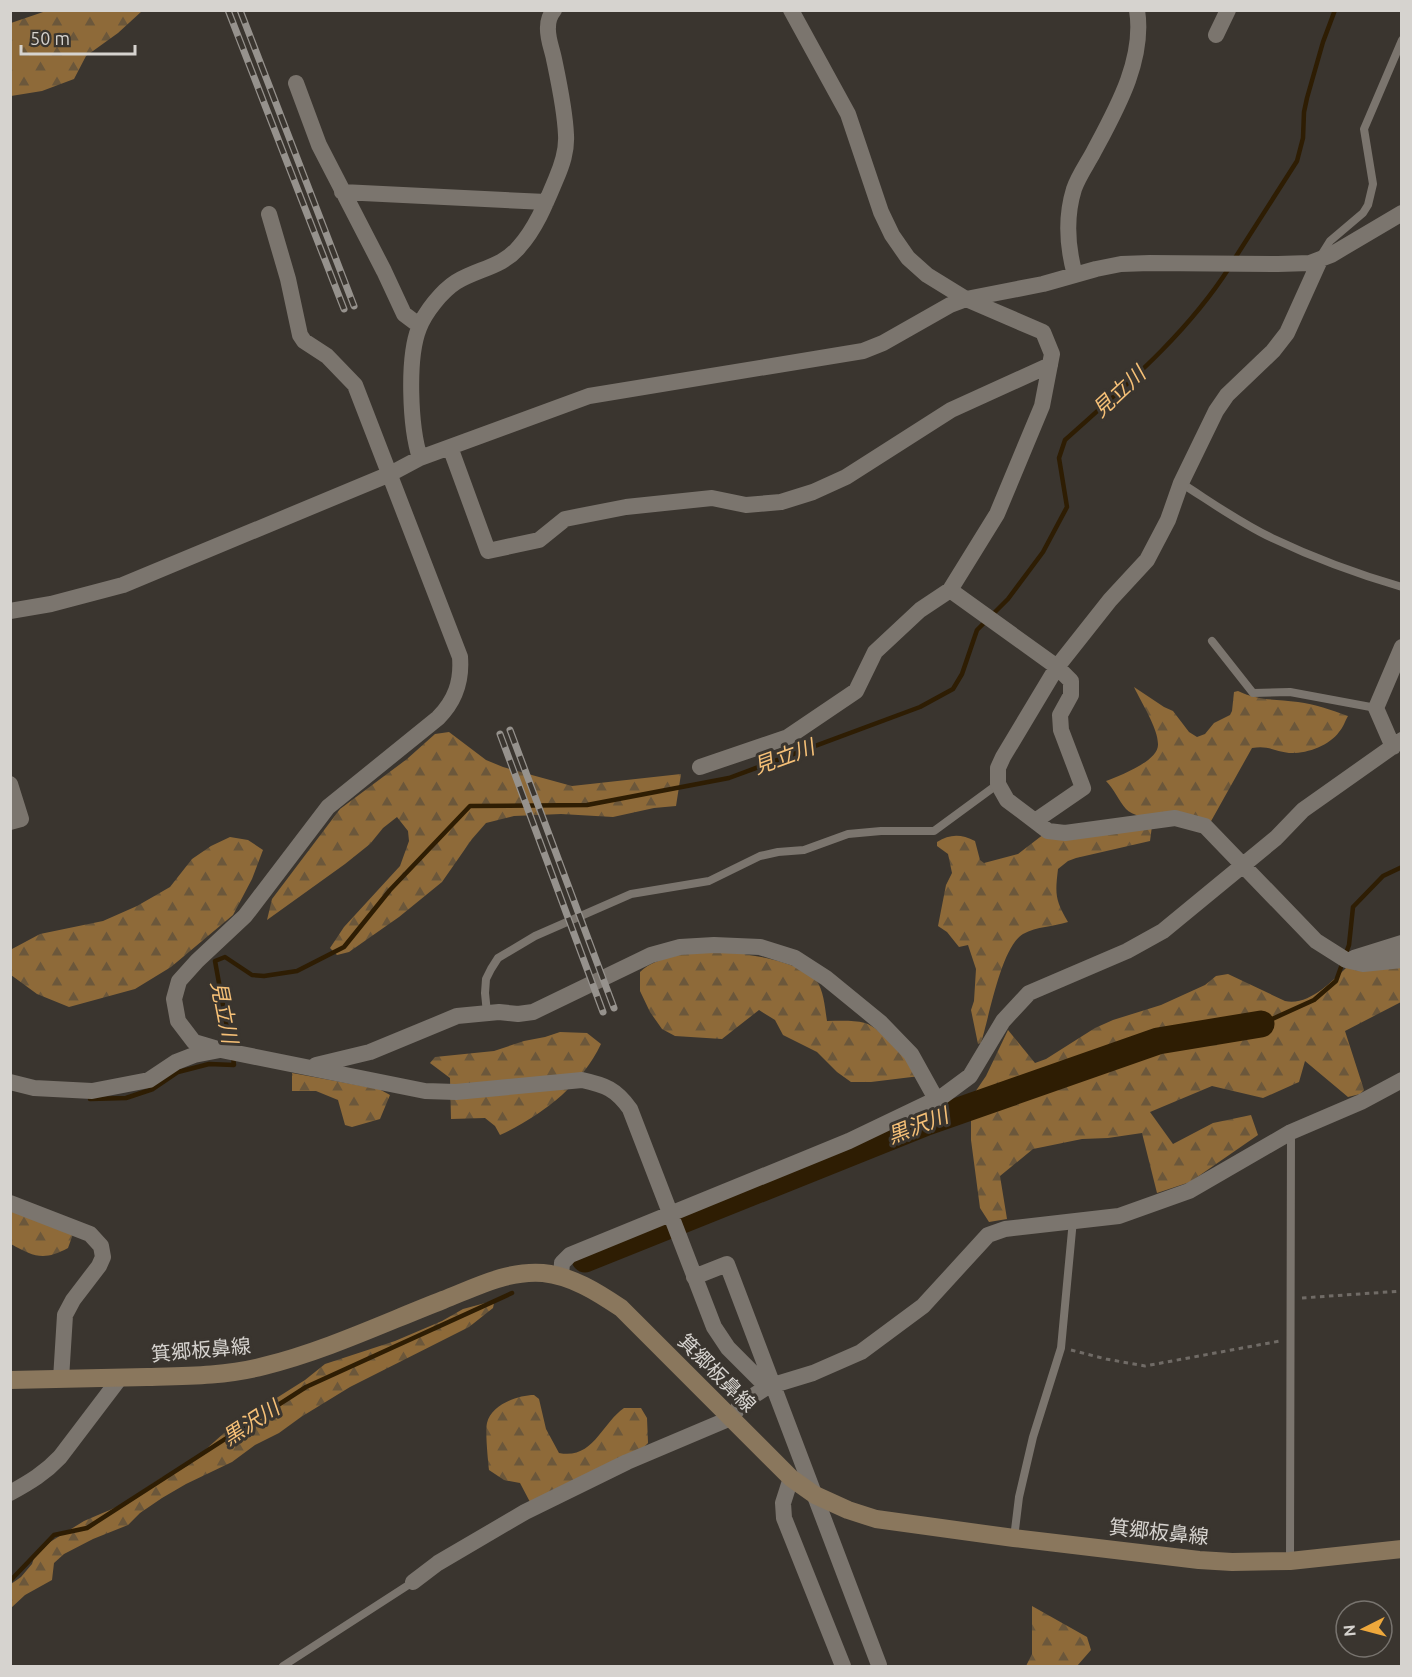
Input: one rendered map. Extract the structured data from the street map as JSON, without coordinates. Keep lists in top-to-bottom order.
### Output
{
  "streets": {
    "main road": ["箕郷板鼻線"]
  },
  "water": ["見立川", "黒沢川"],
  "scale_bar": "50 m",
  "north": "left"
}
